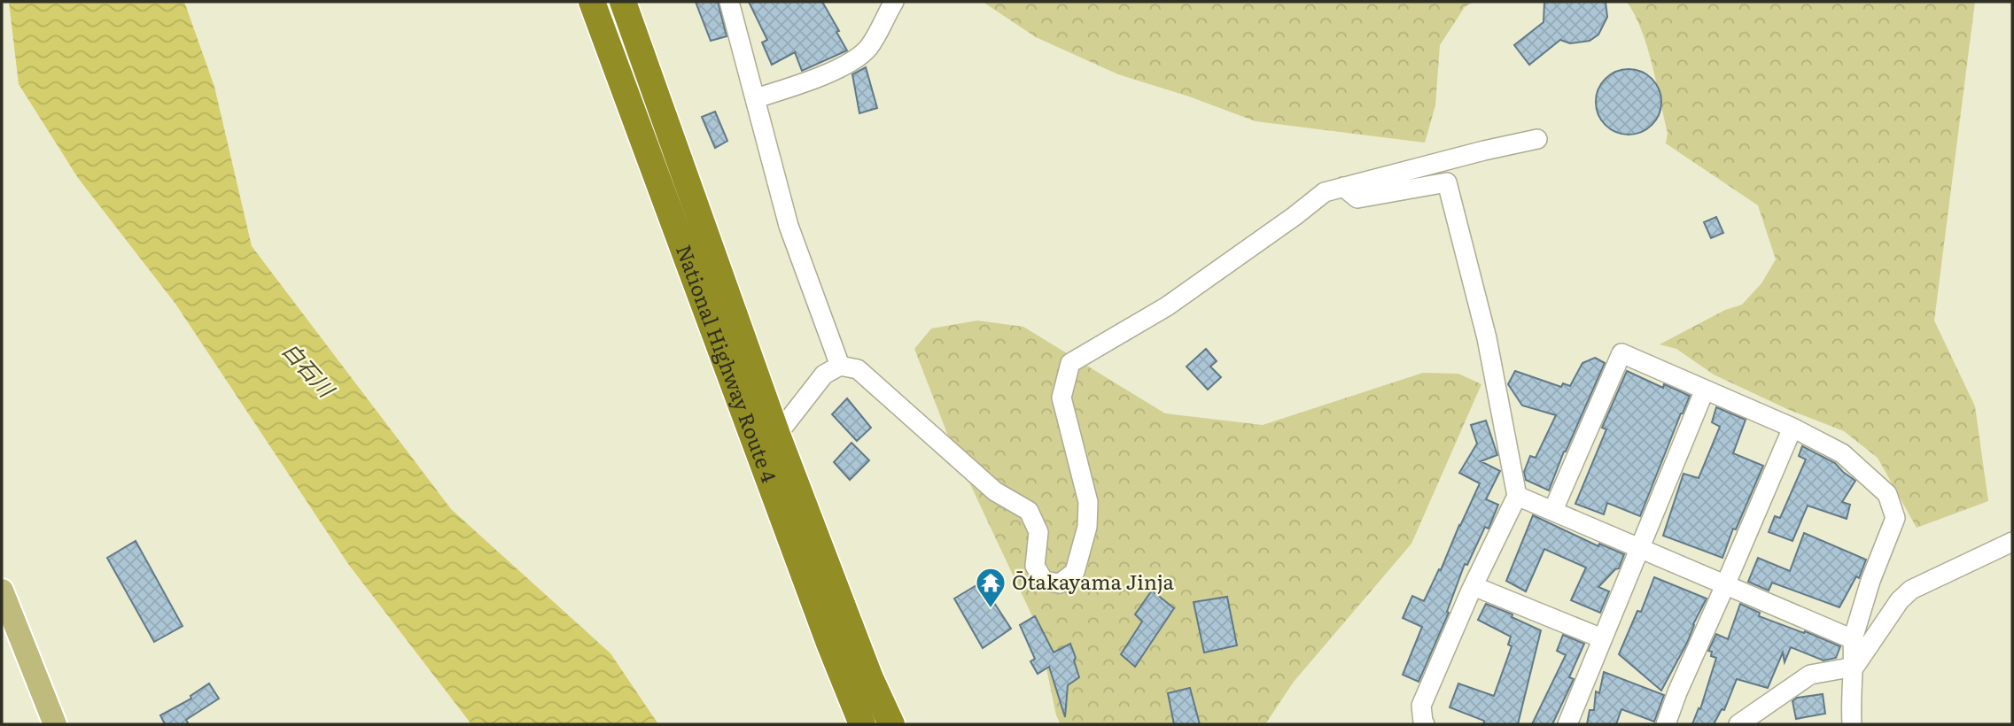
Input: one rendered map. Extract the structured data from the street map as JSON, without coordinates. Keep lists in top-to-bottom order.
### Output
{
  "streets": {
    "highway": ["National Highway Route 4"]
  },
  "water": ["白石川"],
  "places": {
    "temple": ["Ōtakayama Jinja"]
  }
}
